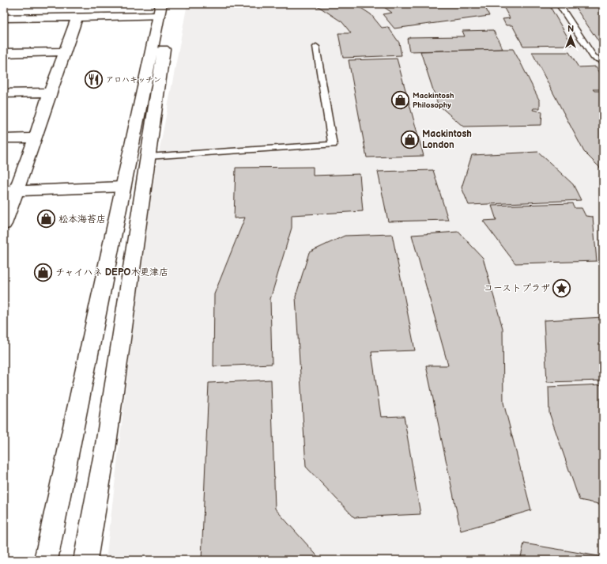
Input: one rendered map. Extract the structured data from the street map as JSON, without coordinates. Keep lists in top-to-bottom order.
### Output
{
  "places": {
    "restaurant": ["アロハキッチン"],
    "shop": [
      "Mackintosh Philosophy",
      "Mackintosh London",
      "松本海苔店",
      "チャイハネ DEPO木更津店"
    ],
    "place": ["コーストプラザ"]
  },
  "north": "top"
}
